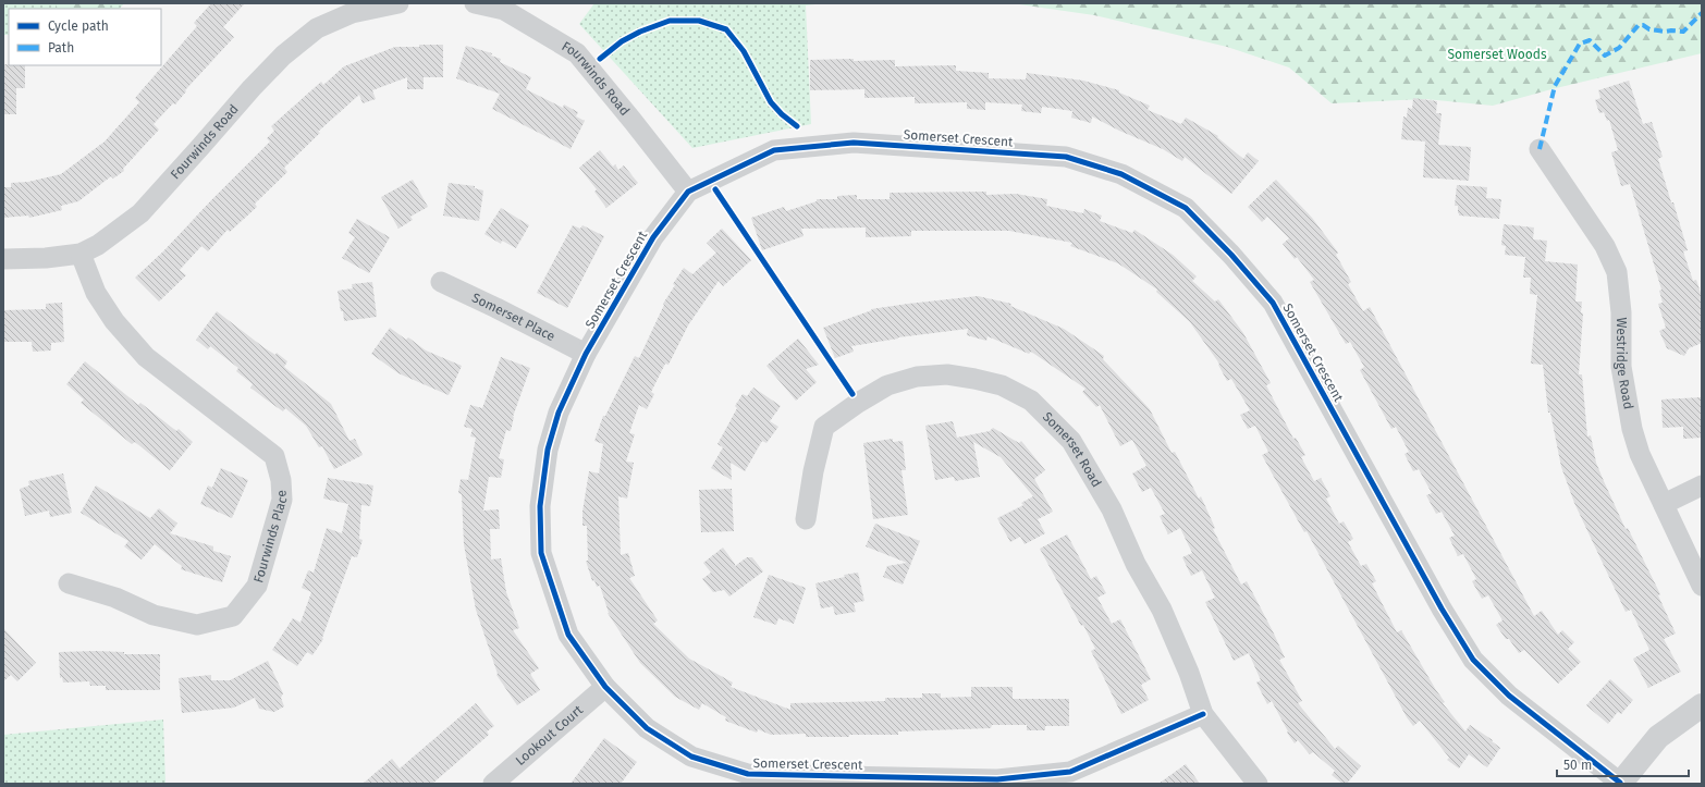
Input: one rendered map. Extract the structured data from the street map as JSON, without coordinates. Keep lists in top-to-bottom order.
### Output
{
  "streets": {
    "street": [
      "Fourwinds Road",
      "Somerset Crescent",
      "Somerset Place",
      "Westridge Road",
      "Somerset Road",
      "Fourwinds Place",
      "Lookout Court"
    ]
  },
  "crossings": [
    ["Fourwinds Road", "Somerset Crescent"],
    ["Fourwinds Road", "Fourwinds Place"],
    ["Somerset Crescent", "Somerset Place"],
    ["Somerset Crescent", "Somerset Road"],
    ["Somerset Crescent", "Lookout Court"]
  ],
  "parks": ["Somerset Woods"],
  "legend": ["Cycle path", "Path"],
  "scale_bar": "50 m"
}
